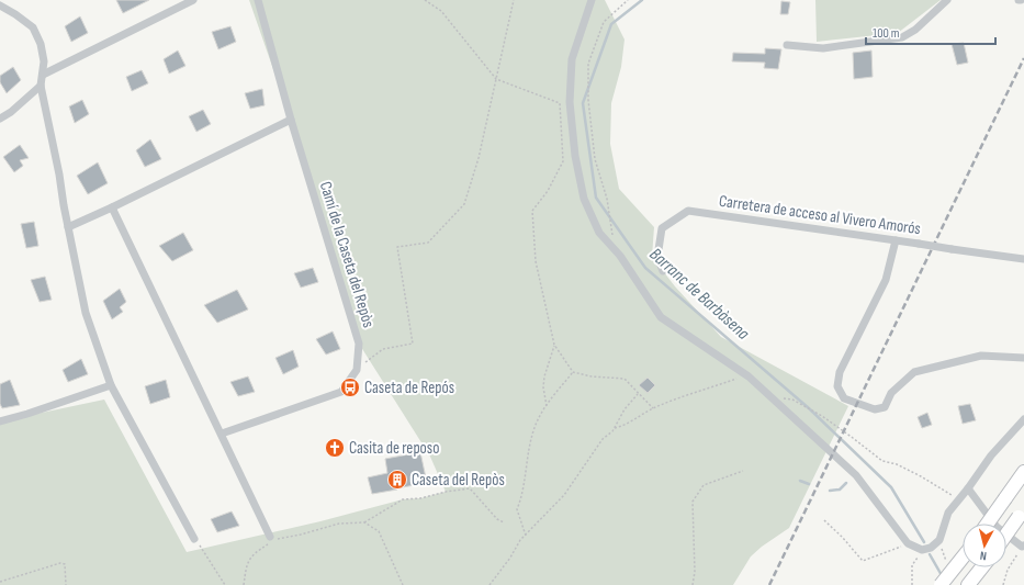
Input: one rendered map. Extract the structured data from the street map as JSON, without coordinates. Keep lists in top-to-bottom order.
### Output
{
  "streets": {
    "street": ["Carretera de acceso al Vivero Amorós", "Camí de la Caseta del Repòs"]
  },
  "water": ["Barranc de Barbàsena"],
  "places": {
    "bus stop": ["Caseta de Repós"],
    "church": ["Casita de reposo"],
    "building": ["Caseta del Repòs"]
  },
  "scale_bar": "100 m",
  "north": "bottom"
}
